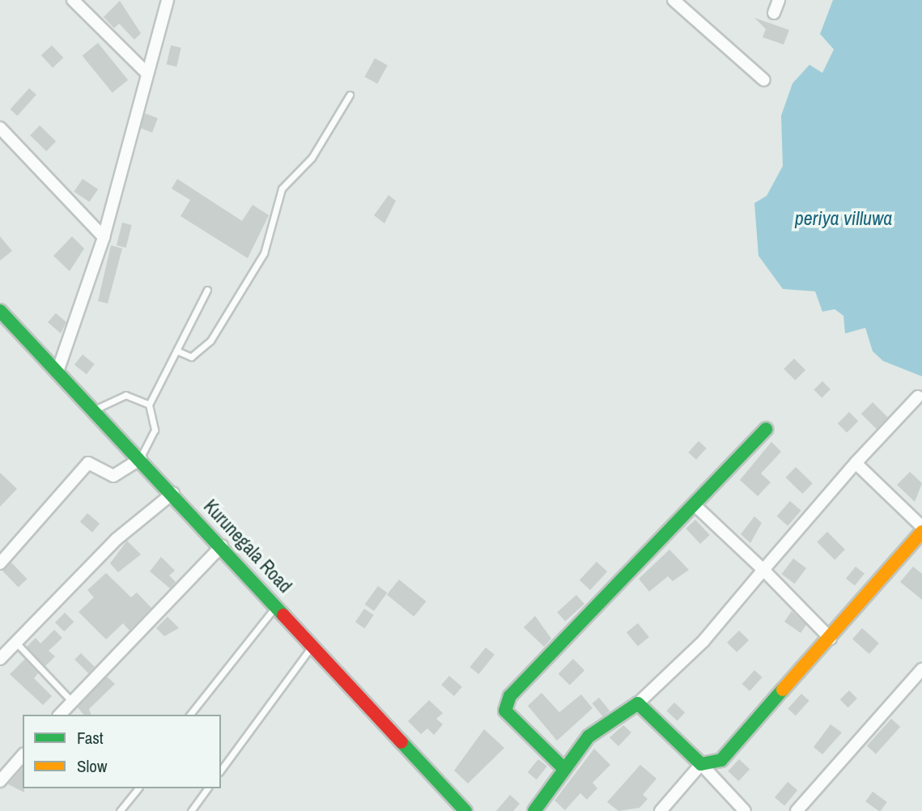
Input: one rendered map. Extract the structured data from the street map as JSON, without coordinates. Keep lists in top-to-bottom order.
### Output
{
  "streets": {
    "main road": ["Kurunegala Road"]
  },
  "water": ["periya villuwa"],
  "legend": ["Fast", "Slow"]
}
